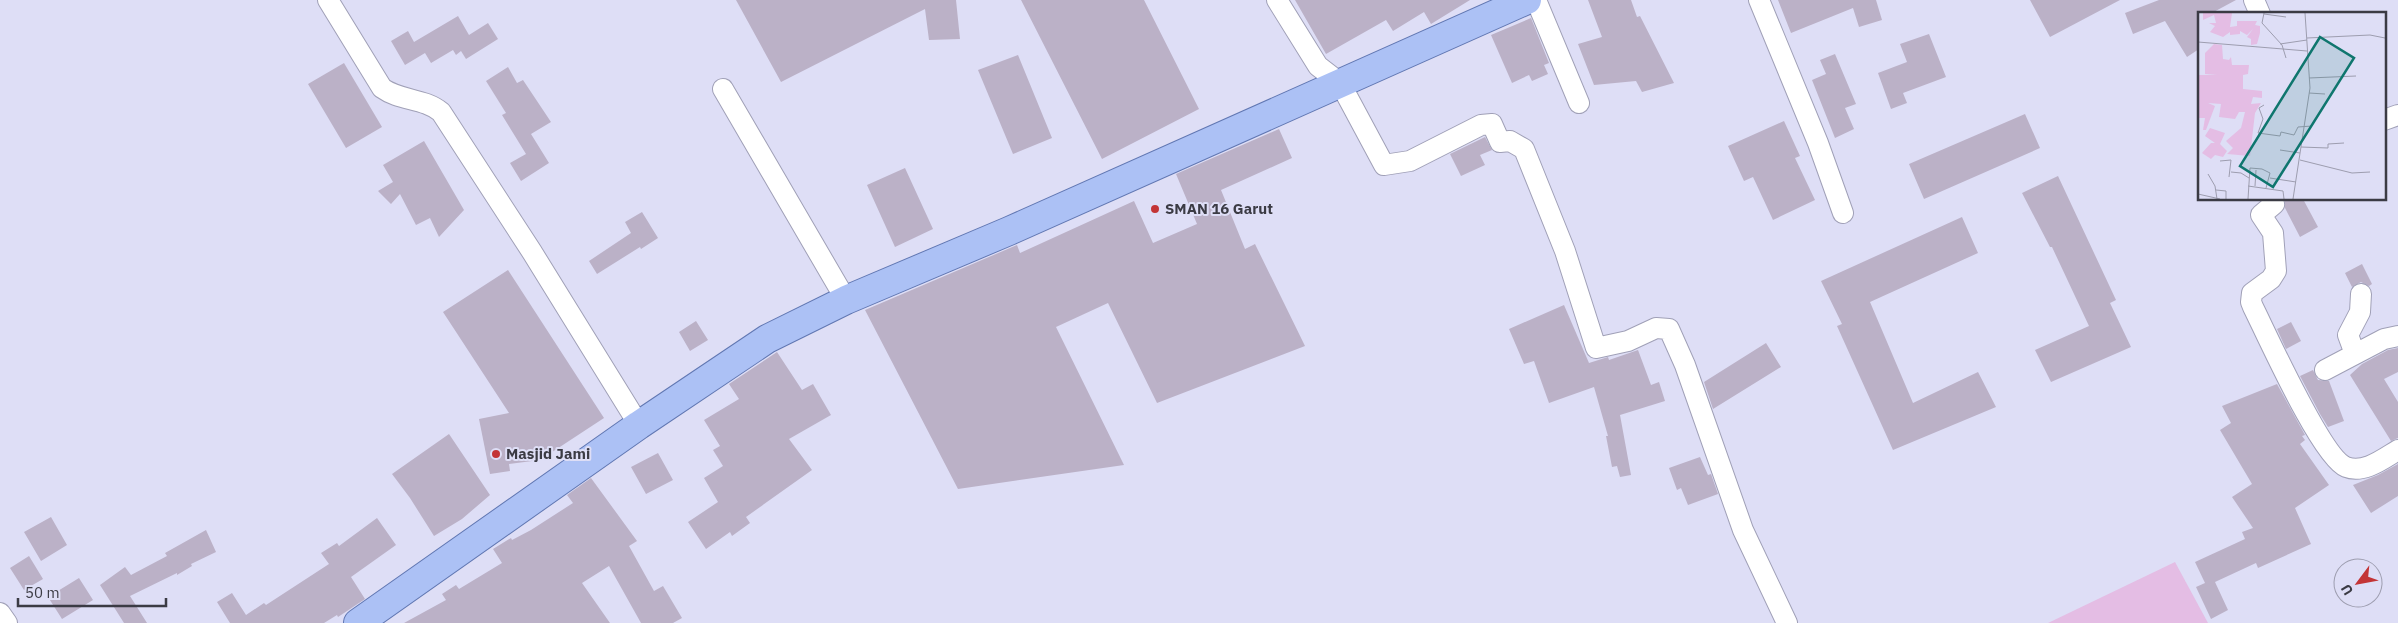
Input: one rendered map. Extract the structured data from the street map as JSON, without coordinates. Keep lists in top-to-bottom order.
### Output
{
  "places": ["SMAN 16 Garut", "Masjid Jami"],
  "scale_bar": "50 m",
  "north": "bottom left"
}
